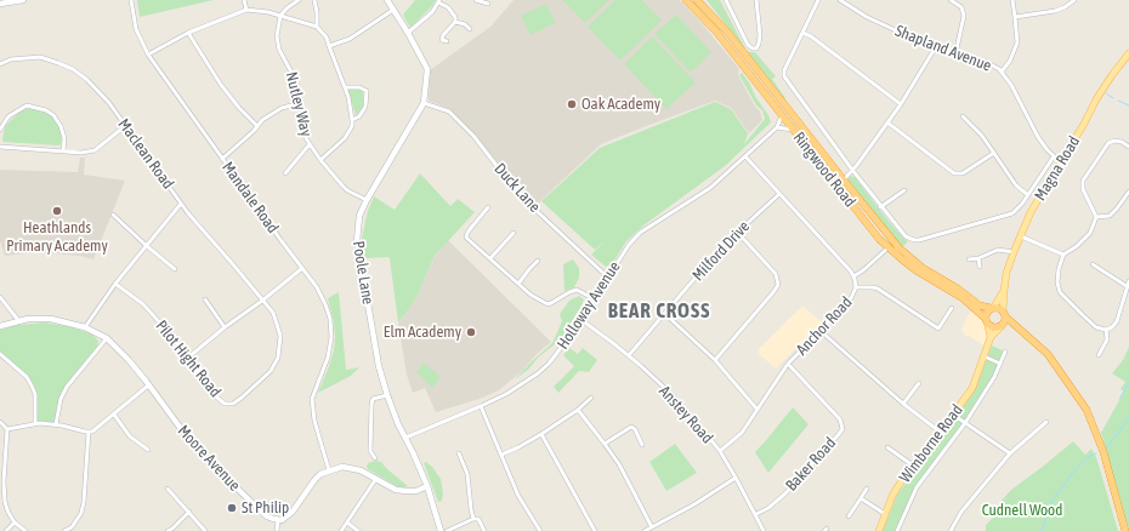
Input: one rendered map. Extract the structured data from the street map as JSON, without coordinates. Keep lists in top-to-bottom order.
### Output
{
  "streets": {
    "highway": ["Ringwood Road"],
    "main road": ["Magna Road", "Wimborne Road"],
    "street": [
      "Shapland Avenue",
      "Nutley Way",
      "Maclean Road",
      "Duck Lane",
      "Mandale Road",
      "Milford Drive",
      "Poole Lane",
      "Holloway Avenue",
      "Anchor Road",
      "Pilot Hight Road",
      "Anstey Road",
      "Moore Avenue",
      "Baker Road"
    ]
  },
  "crossings": [
    ["Shapland Avenue", "Magna Road"],
    ["Nutley Way", "Poole Lane"],
    ["Maclean Road", "Pilot Hight Road"],
    ["Magna Road", "Ringwood Road"],
    ["Magna Road", "Wimborne Road"],
    ["Ringwood Road", "Holloway Avenue"],
    ["Ringwood Road", "Wimborne Road"],
    ["Duck Lane", "Poole Lane"],
    ["Duck Lane", "Holloway Avenue"],
    ["Milford Drive", "Anchor Road"],
    ["Milford Drive", "Anstey Road"],
    ["Poole Lane", "Holloway Avenue"],
    ["Holloway Avenue", "Anchor Road"],
    ["Holloway Avenue", "Anstey Road"],
    ["Anchor Road", "Anstey Road"],
    ["Anchor Road", "Baker Road"],
    ["Anstey Road", "Baker Road"]
  ],
  "districts": ["BEAR CROSS"],
  "parks": ["Cudnell Wood"],
  "places": [
    "Oak Academy",
    "Heathlands Primary Academy",
    "Elm Academy",
    "St Philip"
  ]
}
